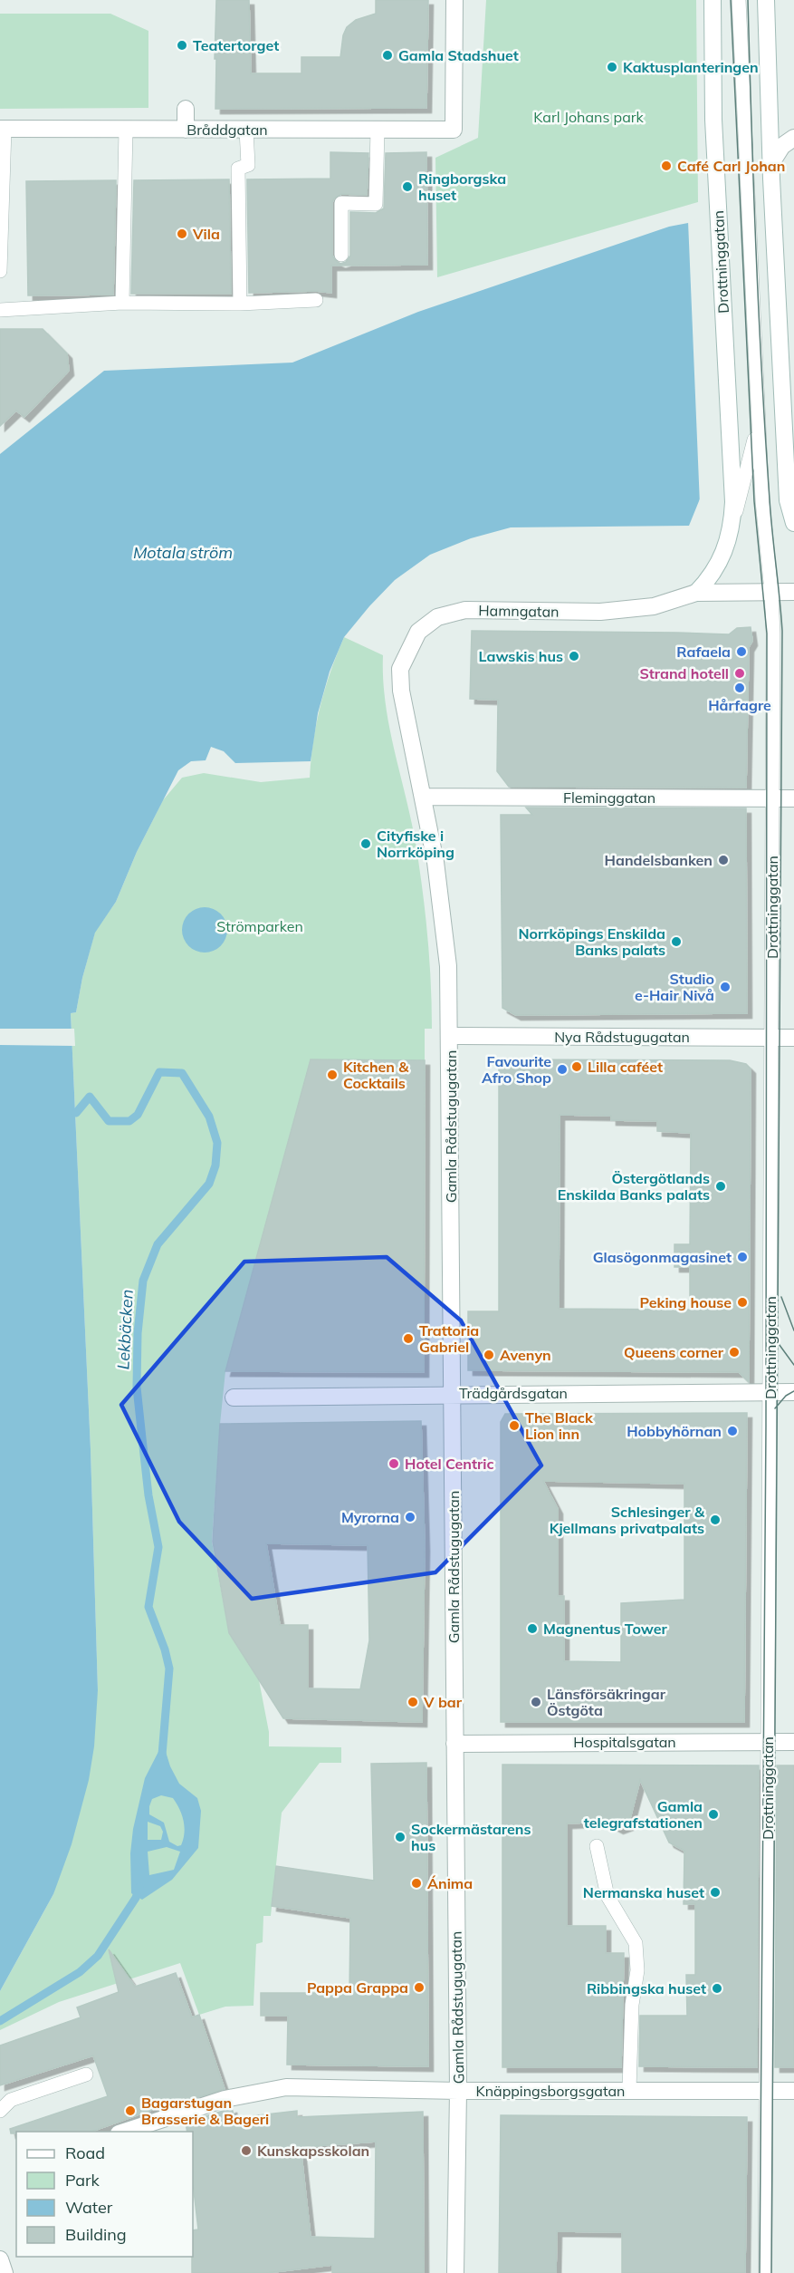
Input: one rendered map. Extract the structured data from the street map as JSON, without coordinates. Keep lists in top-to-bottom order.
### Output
{
  "streets": {
    "street": [
      "Bråddgatan",
      "Drottninggatan",
      "Hamngatan",
      "Fleminggatan",
      "Nya Rådstugugatan",
      "Gamla Rådstugugatan",
      "Trädgårdsgatan",
      "Hospitalsgatan",
      "Knäppingsborgsgatan"
    ]
  },
  "crossings": [
    ["Drottninggatan", "Hamngatan"],
    ["Drottninggatan", "Fleminggatan"],
    ["Drottninggatan", "Nya Rådstugugatan"],
    ["Drottninggatan", "Trädgårdsgatan"],
    ["Drottninggatan", "Hospitalsgatan"],
    ["Drottninggatan", "Knäppingsborgsgatan"],
    ["Hamngatan", "Fleminggatan"],
    ["Hamngatan", "Gamla Rådstugugatan"],
    ["Fleminggatan", "Gamla Rådstugugatan"],
    ["Nya Rådstugugatan", "Gamla Rådstugugatan"],
    ["Gamla Rådstugugatan", "Trädgårdsgatan"],
    ["Gamla Rådstugugatan", "Hospitalsgatan"],
    ["Gamla Rådstugugatan", "Knäppingsborgsgatan"]
  ],
  "water": ["Motala ström", "Lekbäcken"],
  "parks": ["Karl Johans park", "Strömparken"],
  "places": [
    "Teatertorget",
    "Gamla Stadshuet",
    "Kaktusplanteringen",
    "Café Carl Johan",
    "Ringborgska huset",
    "Vila",
    "Rafaela",
    "Lawskis hus",
    "Strand hotell",
    "Hårfagre",
    "Cityfiske i Norrköping",
    "Handelsbanken",
    "Norrköpings Enskilda Banks palats",
    "Studio e-Hair Nivå",
    "Lilla caféet",
    "Favourite Afro Shop",
    "Kitchen & Cocktails",
    "Östergötlands Enskilda Banks palats",
    "Glasögonmagasinet",
    "Peking house",
    "Trattoria Gabriel",
    "Queens corner",
    "Avenyn",
    "The Black Lion inn",
    "Hobbyhörnan",
    "Hotel Centric",
    "Myrorna",
    "Schlesinger & Kjellmans privatpalats",
    "Magnentus Tower",
    "V bar",
    "Länsförsäkringar Östgöta",
    "Gamla telegrafstationen",
    "Sockermästarens hus",
    "Ánima",
    "Nermanska huset",
    "Pappa Grappa",
    "Ribbingska huset",
    "Bagarstugan Brasserie & Bageri",
    "Kunskapsskolan"
  ],
  "legend": [
    "Road",
    "Park",
    "Water",
    "Building"
  ]
}
